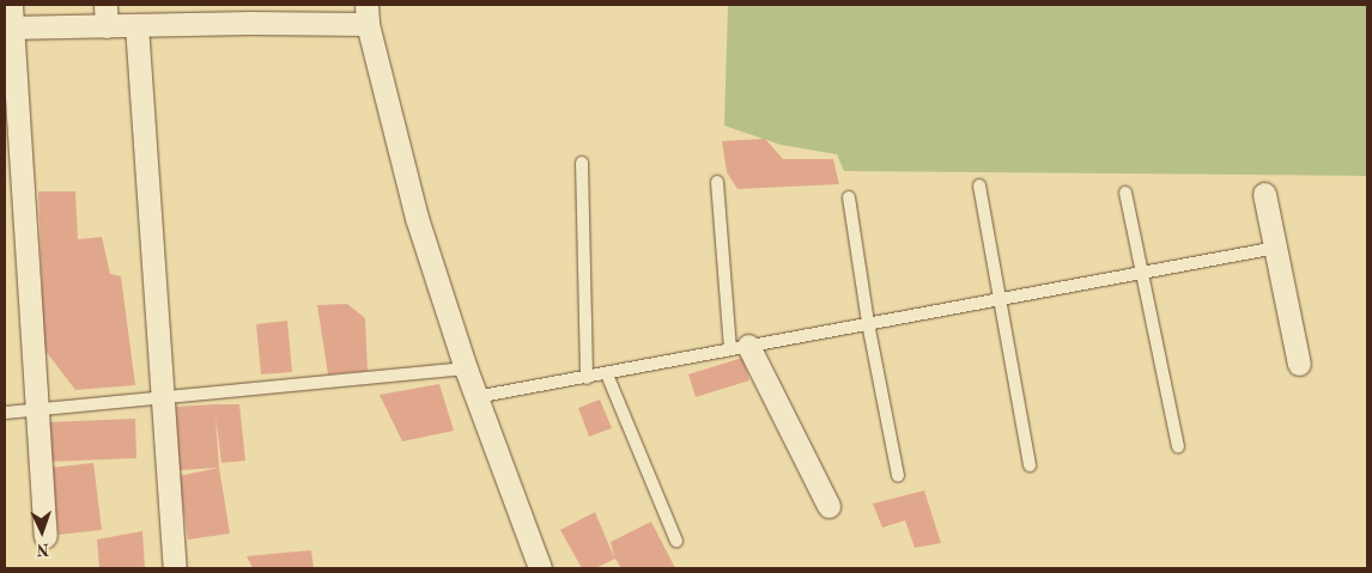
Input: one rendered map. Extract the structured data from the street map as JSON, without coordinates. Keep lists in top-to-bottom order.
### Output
{
  "north": "bottom"
}
